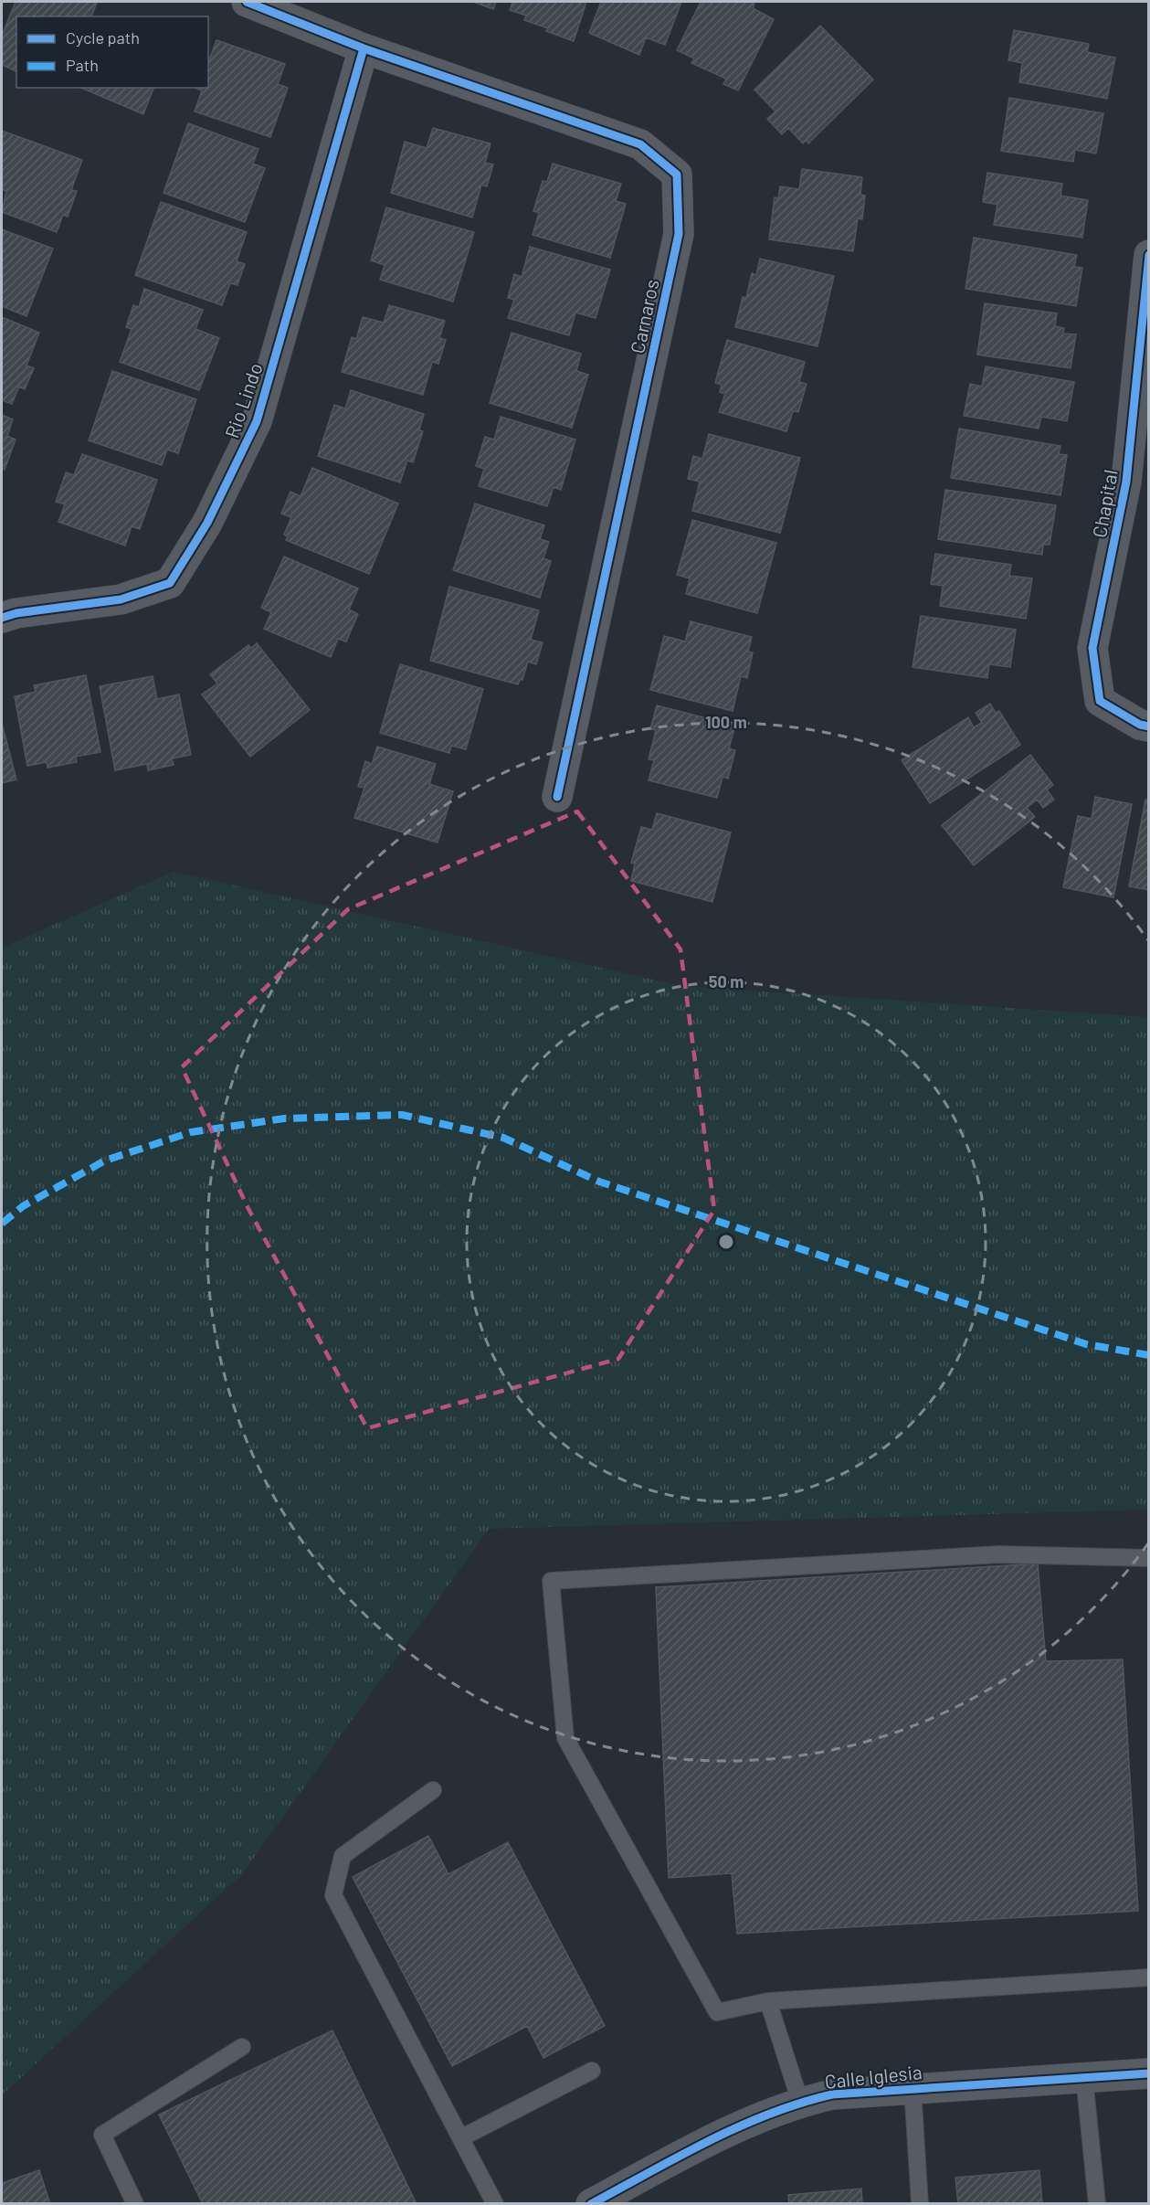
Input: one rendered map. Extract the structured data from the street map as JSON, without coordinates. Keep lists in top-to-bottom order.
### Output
{
  "streets": {
    "street": [
      "Carnaros",
      "Rio Lindo",
      "Chapital",
      "Calle Iglesia"
    ]
  },
  "crossings": [
    ["Carnaros", "Rio Lindo"]
  ],
  "legend": ["Cycle path", "Path"],
  "rings": ["100 m", "50 m"]
}
